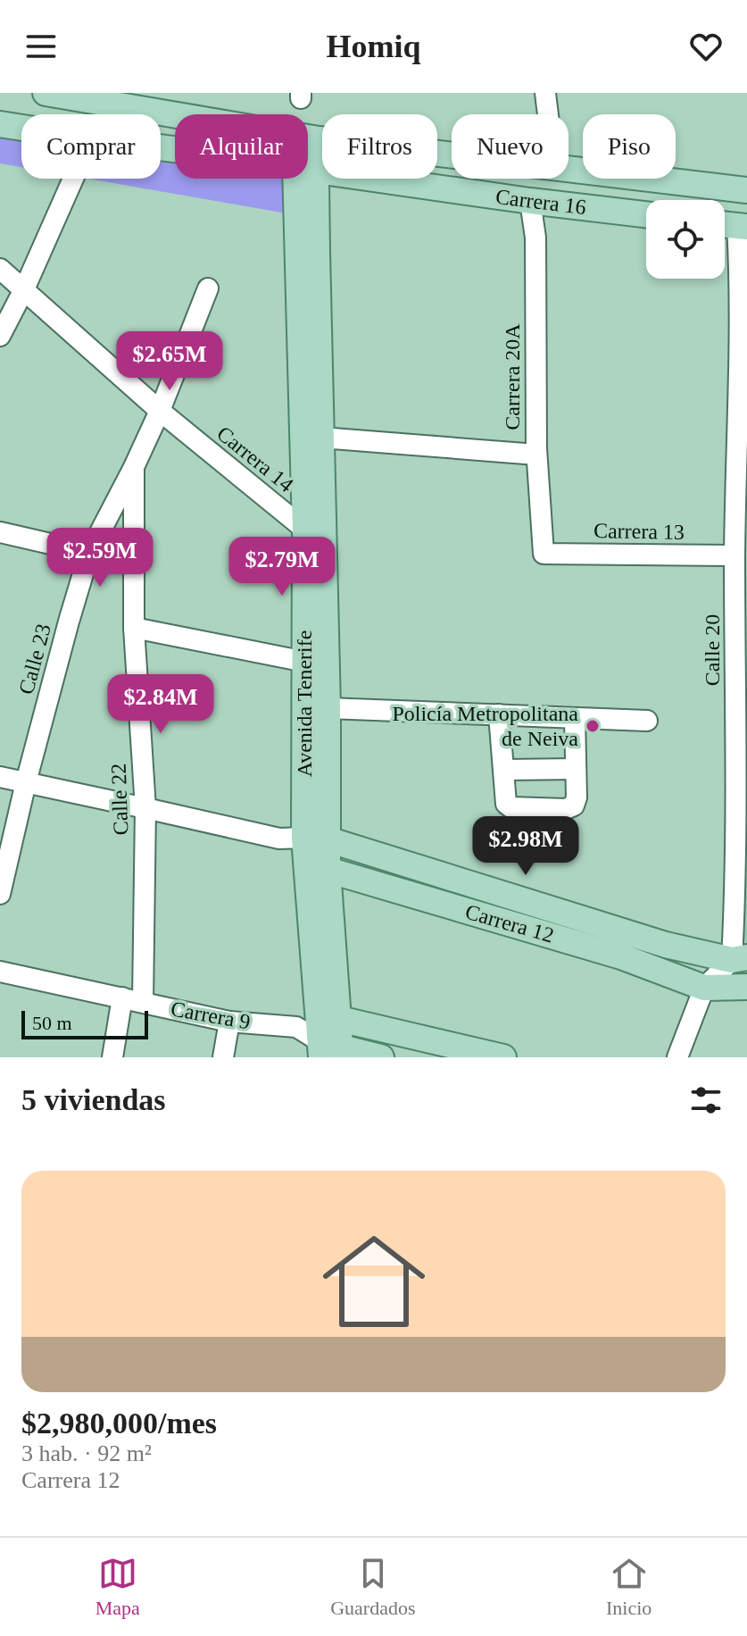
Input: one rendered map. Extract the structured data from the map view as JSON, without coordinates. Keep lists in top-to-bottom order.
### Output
{
  "streets": {
    "main road": [
      "Carrera 16",
      "Avenida Tenerife",
      "Carrera 12",
      "Carrera 9"
    ],
    "street": [
      "Carrera 20A",
      "Carrera 14",
      "Carrera 13",
      "Calle 20",
      "Calle 23",
      "Calle 22"
    ]
  },
  "crossings": [
    ["Carrera 16", "Carrera 20A"],
    ["Carrera 20A", "Carrera 13"],
    ["Carrera 14", "Calle 23"],
    ["Carrera 14", "Avenida Tenerife"],
    ["Carrera 13", "Calle 20"],
    ["Calle 20", "Carrera 12"],
    ["Calle 23", "Calle 22"],
    ["Calle 23", "Carrera 12"],
    ["Avenida Tenerife", "Carrera 12"],
    ["Avenida Tenerife", "Carrera 9"],
    ["Calle 22", "Carrera 12"],
    ["Calle 22", "Carrera 9"]
  ],
  "places": ["Policía Metropolitana de Neiva"],
  "scale_bar": "50 m",
  "page": {
    "header": "Homiq",
    "chip": [
      "Comprar",
      "Alquilar",
      "Filtros",
      "Nuevo",
      "Piso"
    ],
    "price": [
      "$2.65M",
      "$2.59M",
      "$2.79M",
      "$2.84M",
      "$2.98M"
    ],
    "scale": "50 m",
    "heading": "5 viviendas",
    "list": [
      {
        "name": "$2,980,000/mes",
        "note": "3 hab. · 92 m² · Carrera 12"
      }
    ],
    "tabs": ["Mapa", "Guardados", "Inicio"]
  }
}
